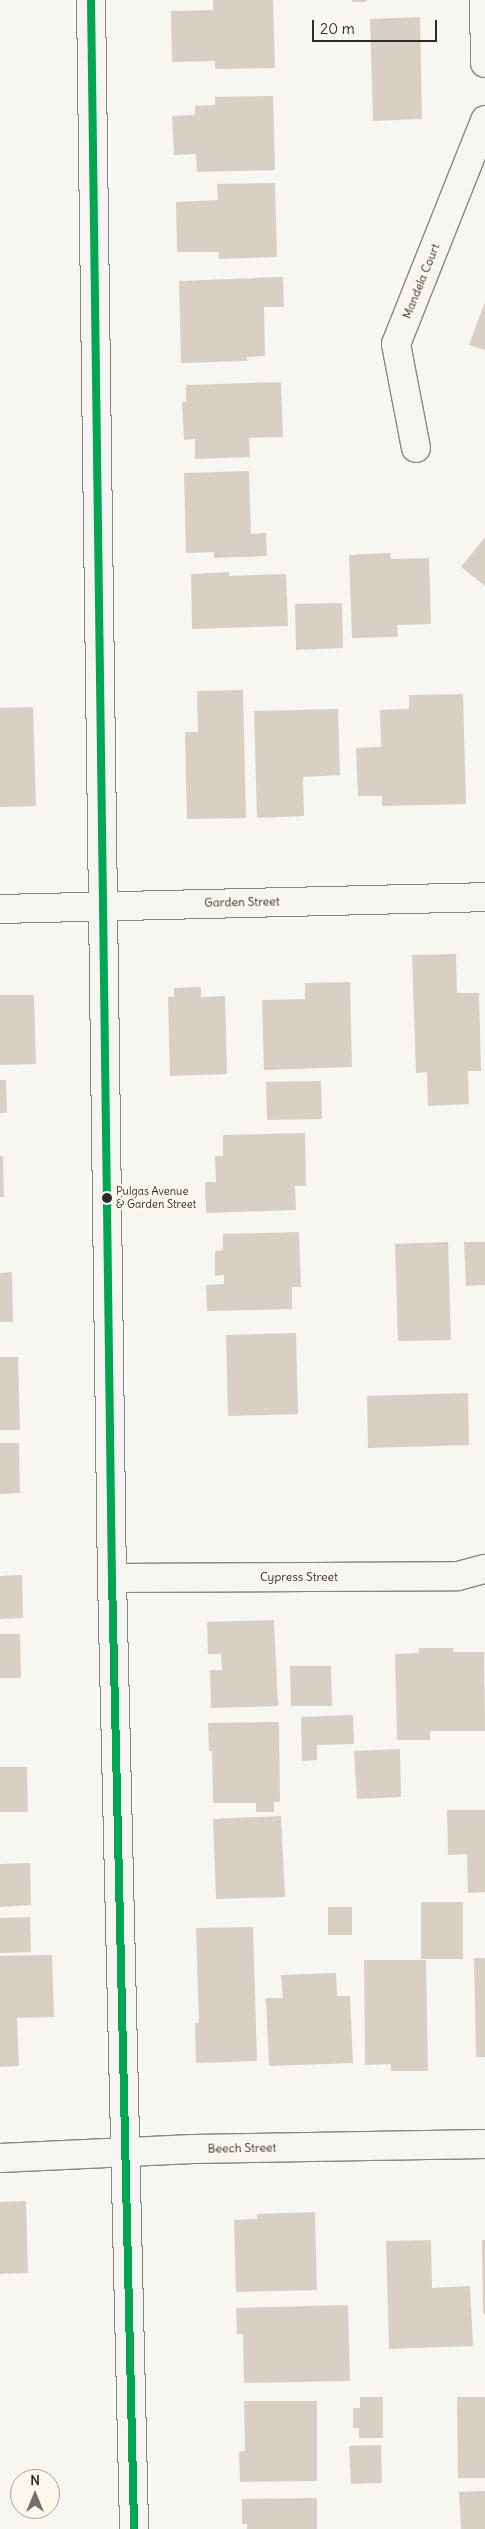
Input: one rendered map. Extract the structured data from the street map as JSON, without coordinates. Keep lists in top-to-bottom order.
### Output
{
  "streets": {
    "street": [
      "Mandela Court",
      "Garden Street",
      "Cypress Street",
      "Beech Street"
    ]
  },
  "places": ["Pulgas Avenue & Garden Street"],
  "scale_bar": "20 m",
  "north": "top"
}
